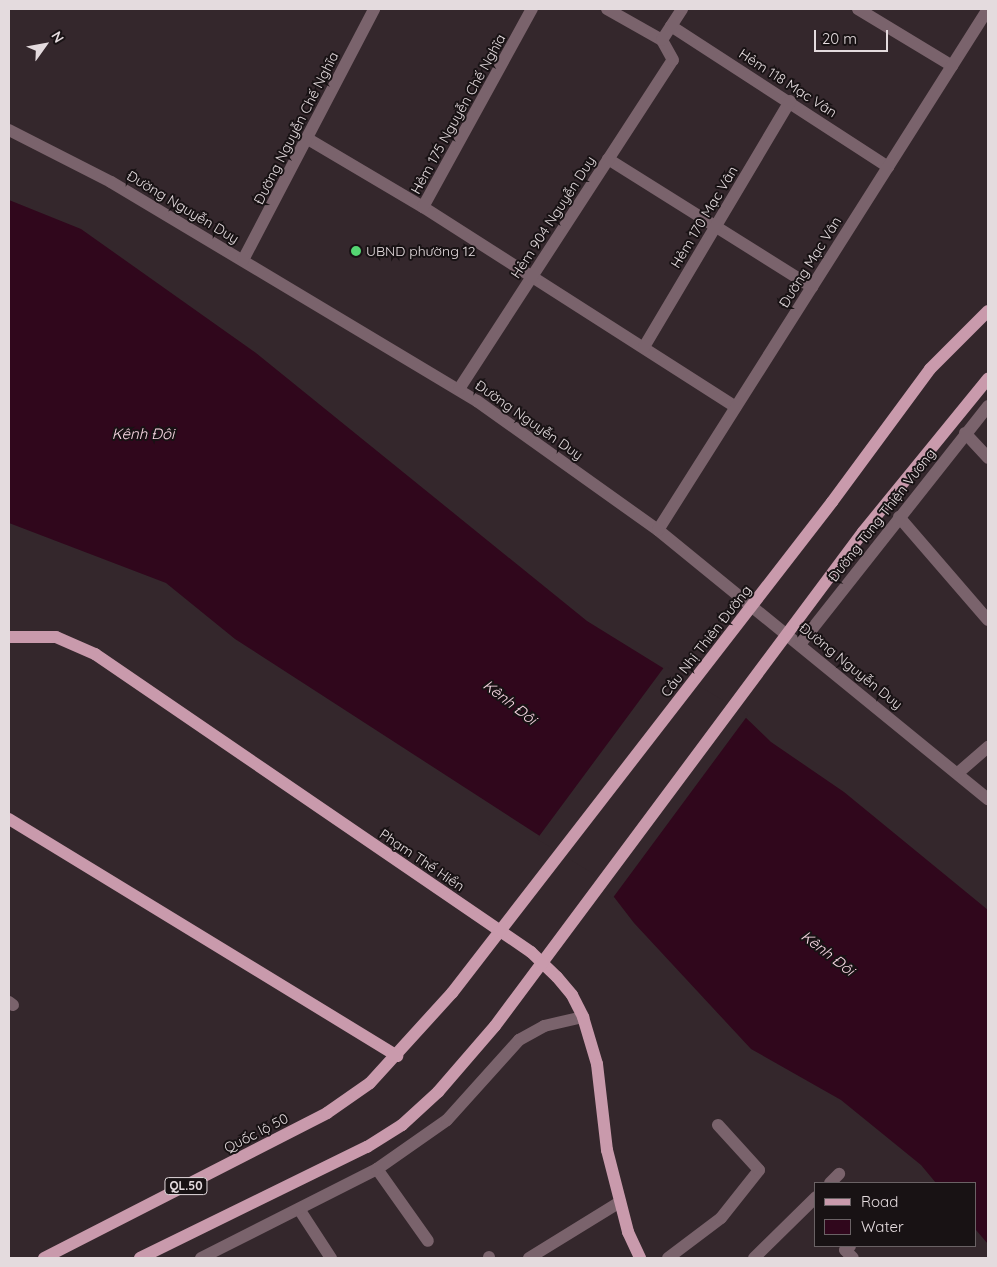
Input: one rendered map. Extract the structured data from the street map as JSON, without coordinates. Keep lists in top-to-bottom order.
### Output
{
  "streets": {
    "main road": [
      "Cầu Nhị Thiên Đường",
      "Phạm Thế Hiển",
      "Quốc lộ 50",
      "QL.50"
    ],
    "street": [
      "Hẻm 118 Mạc Vân",
      "Hẻm 175 Nguyễn Chế Nghĩa",
      "Đường Nguyễn Chế Nghĩa",
      "Đường Nguyễn Duy",
      "Hẻm 904 Nguyễn Duy",
      "Hẻm 170 Mạc Vân",
      "Đường Mạc Vân",
      "Đường Tùng Thiện Vương"
    ]
  },
  "crossings": [
    ["Hẻm 118 Mạc Vân", "Hẻm 170 Mạc Vân"],
    ["Hẻm 118 Mạc Vân", "Đường Mạc Vân"],
    ["Hẻm 175 Nguyễn Chế Nghĩa", "Đường Nguyễn Chế Nghĩa"],
    ["Hẻm 175 Nguyễn Chế Nghĩa", "Hẻm 904 Nguyễn Duy"],
    ["Đường Nguyễn Chế Nghĩa", "Đường Nguyễn Duy"],
    ["Đường Nguyễn Duy", "Hẻm 904 Nguyễn Duy"],
    ["Đường Nguyễn Duy", "Đường Mạc Vân"],
    ["Đường Nguyễn Duy", "Đường Tùng Thiện Vương"],
    ["Cầu Nhị Thiên Đường", "Quốc lộ 50"]
  ],
  "water": ["Kênh Đôi"],
  "places": ["UBND phường 12"],
  "legend": ["Road", "Water"],
  "scale_bar": "20 m",
  "north": "top right"
}
